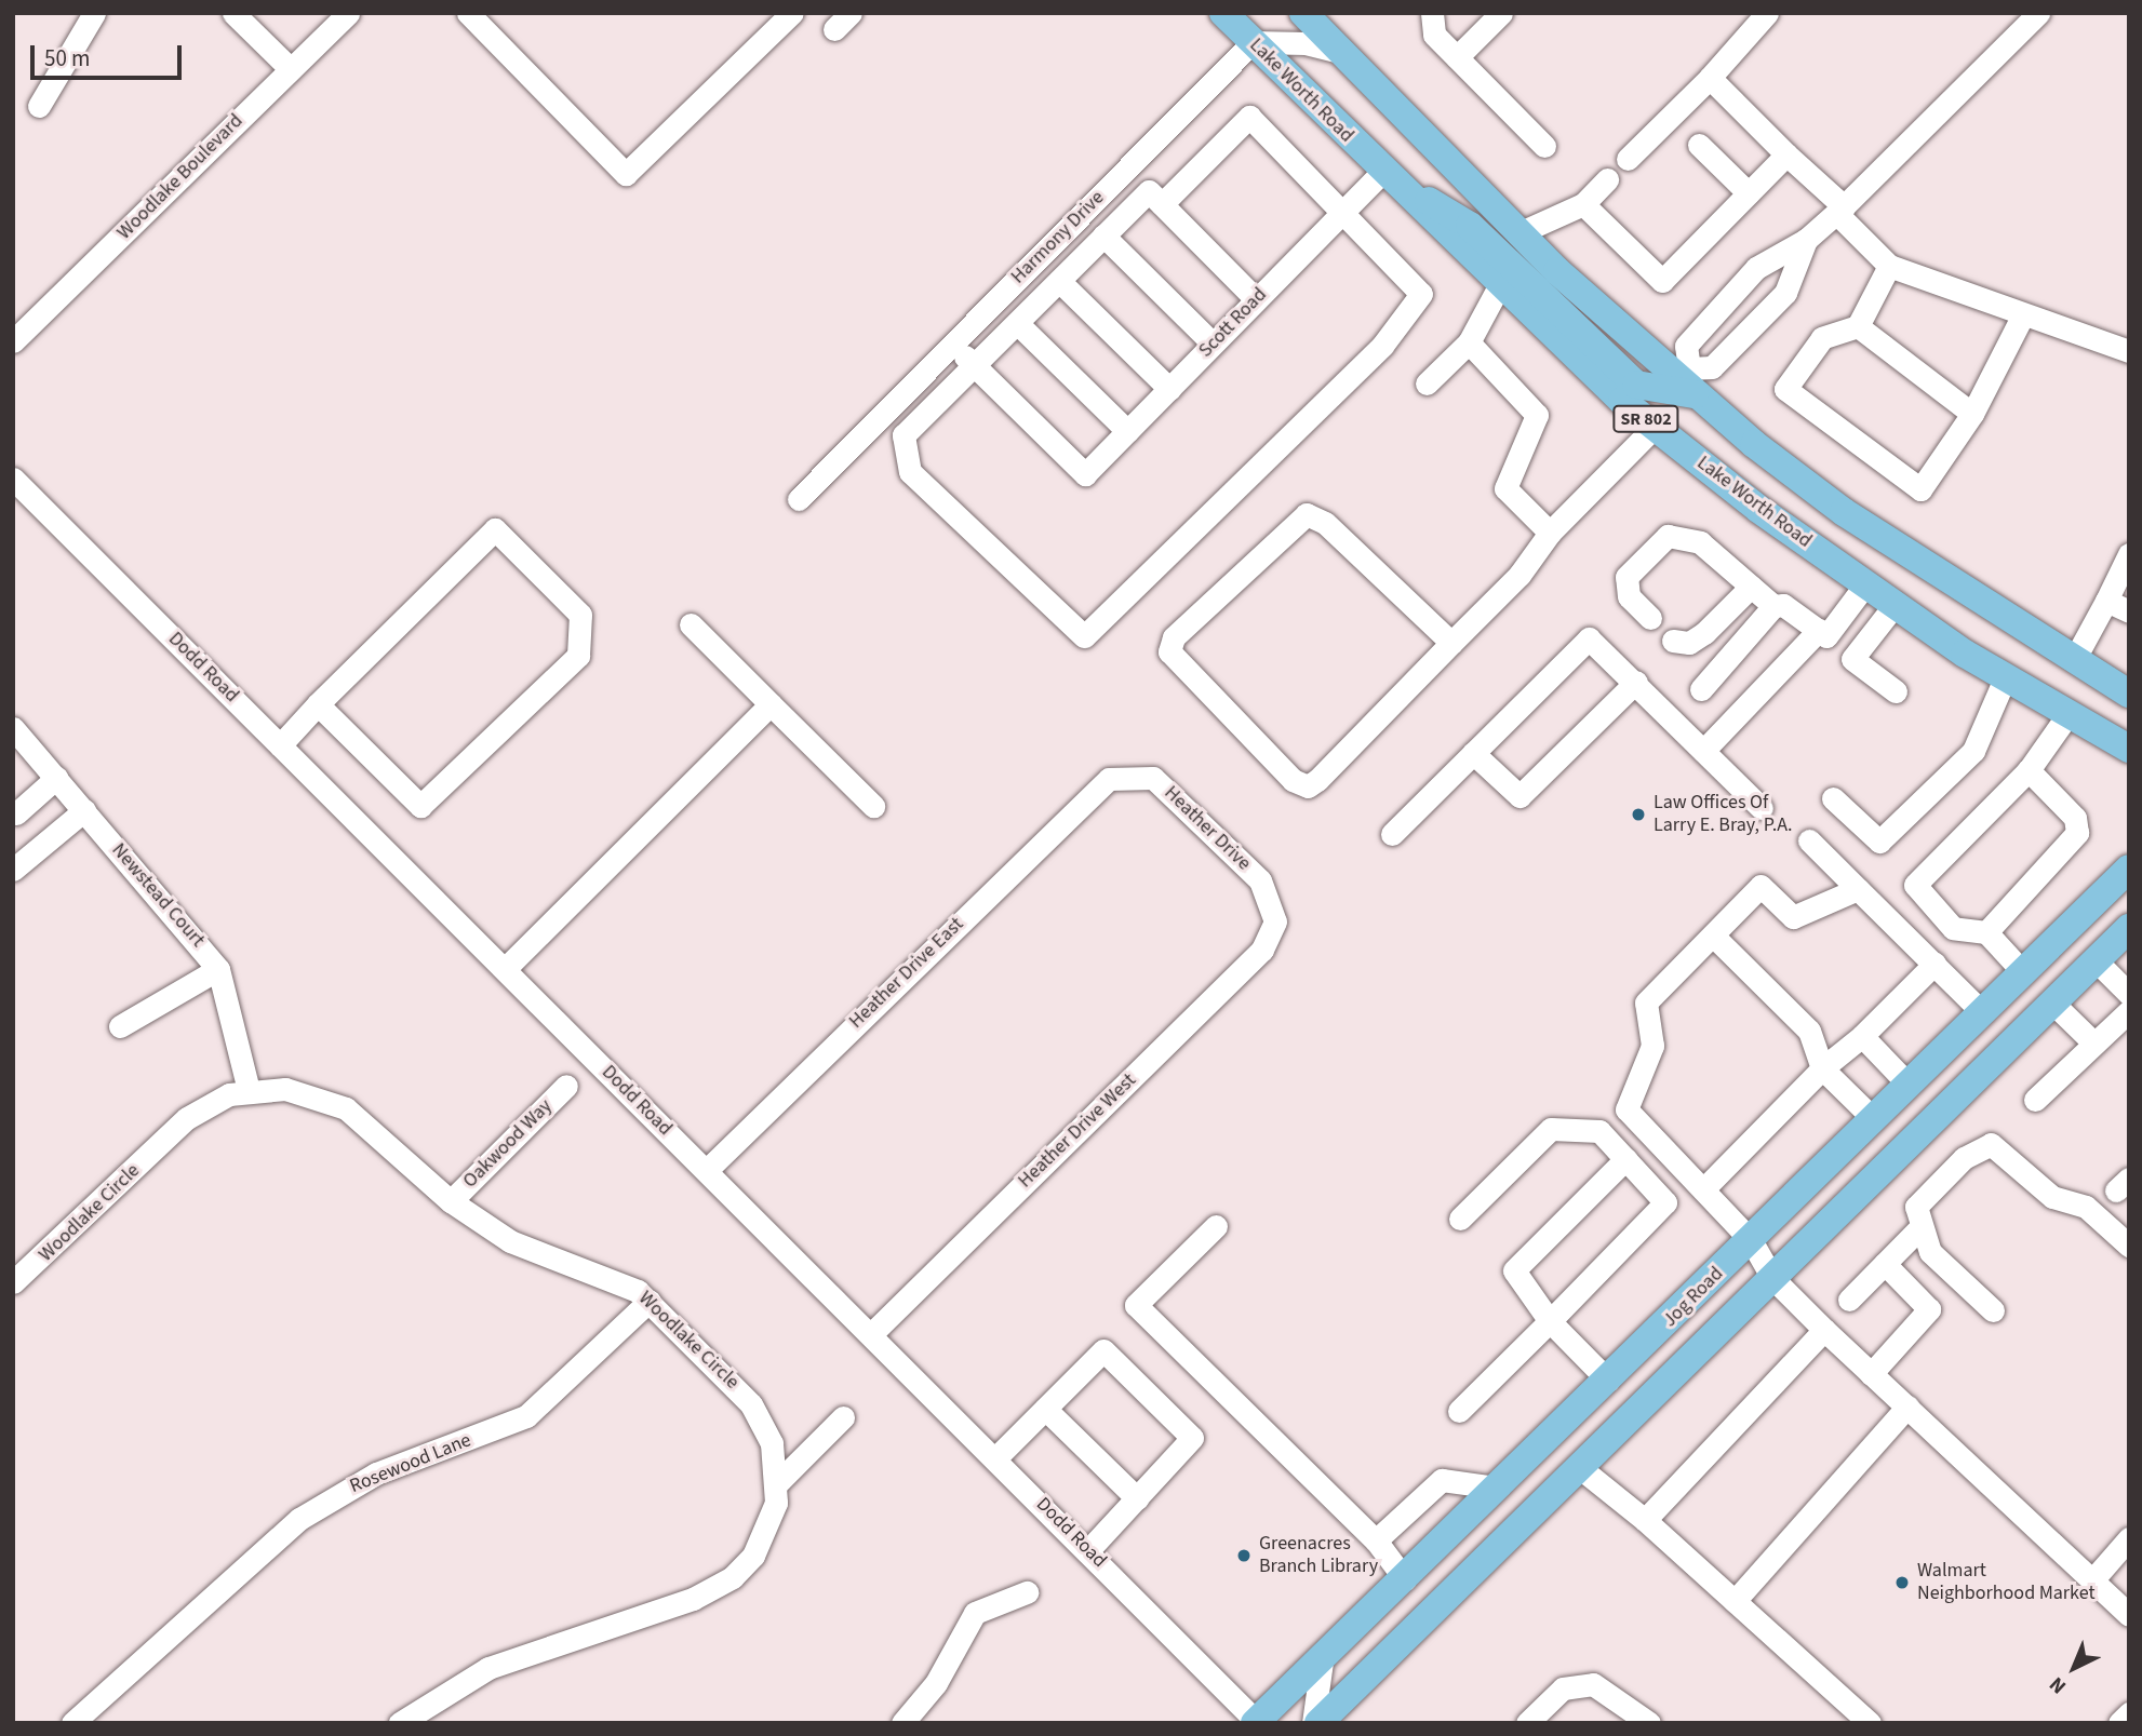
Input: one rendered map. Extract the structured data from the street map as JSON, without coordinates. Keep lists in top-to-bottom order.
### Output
{
  "streets": {
    "main road": ["Lake Worth Road", "SR 802", "Jog Road"],
    "street": [
      "Woodlake Boulevard",
      "Harmony Drive",
      "Scott Road",
      "Dodd Road",
      "Heather Drive",
      "Newstead Court",
      "Heather Drive East",
      "Heather Drive West",
      "Oakwood Way",
      "Woodlake Circle",
      "Rosewood Lane"
    ]
  },
  "crossings": [
    ["Lake Worth Road", "Harmony Drive"],
    ["Lake Worth Road", "Scott Road"],
    ["Dodd Road", "Heather Drive East"],
    ["Dodd Road", "Heather Drive West"],
    ["Dodd Road", "Jog Road"],
    ["Heather Drive", "Heather Drive East"],
    ["Heather Drive", "Heather Drive West"],
    ["Newstead Court", "Woodlake Circle"],
    ["Oakwood Way", "Woodlake Circle"],
    ["Woodlake Circle", "Rosewood Lane"]
  ],
  "places": ["Law Offices Of Larry E. Bray, P.A.", "Greenacres Branch Library", "Walmart Neighborhood Market"],
  "scale_bar": "50 m",
  "north": "bottom left"
}
